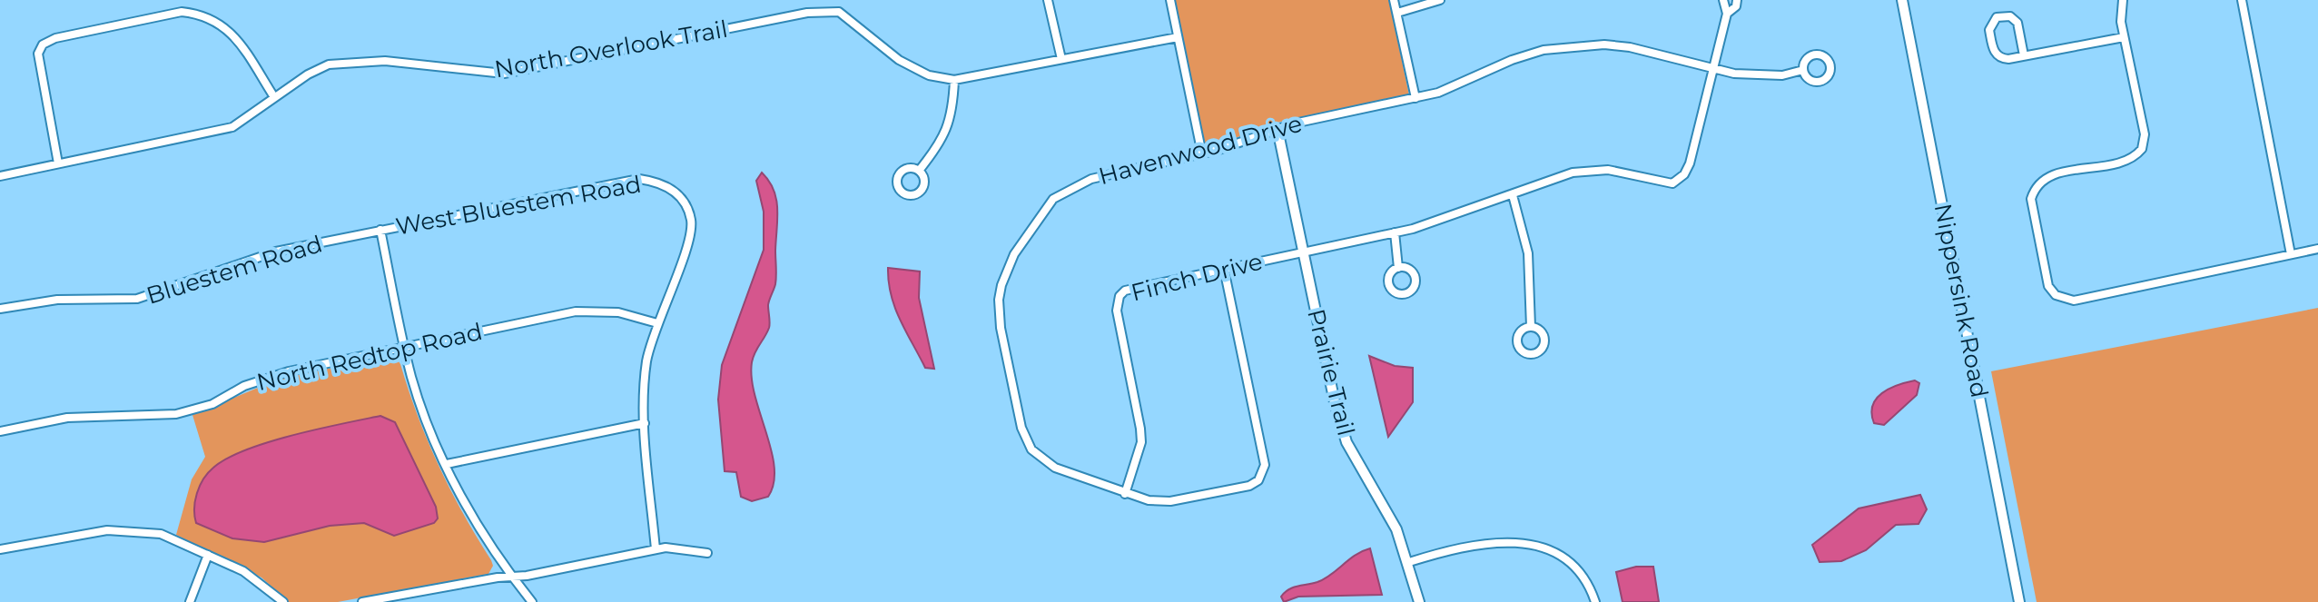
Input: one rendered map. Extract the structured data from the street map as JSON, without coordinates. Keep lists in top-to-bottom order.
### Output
{
  "streets": {
    "street": [
      "North Overlook Trail",
      "Havenwood Drive",
      "West Bluestem Road",
      "Bluestem Road",
      "Finch Drive",
      "Nippersink Road",
      "North Redtop Road",
      "Prairie Trail"
    ]
  },
  "crossings": [
    ["Havenwood Drive", "Finch Drive"],
    ["Havenwood Drive", "Prairie Trail"],
    ["West Bluestem Road", "Bluestem Road"],
    ["West Bluestem Road", "North Redtop Road"],
    ["Finch Drive", "Prairie Trail"]
  ]
}
